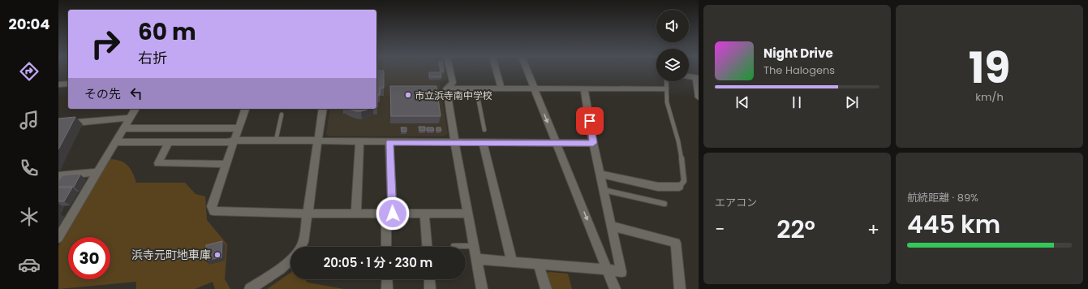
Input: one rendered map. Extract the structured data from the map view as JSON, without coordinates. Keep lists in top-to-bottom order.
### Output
{
  "places": ["市立浜寺南中学校", "浜寺元町地車庫"],
  "page": {
    "tabs": "20:04",
    "tile": [
      ["19", "km/h"],
      "エアコン",
      ["航続距離 · 89%", "445 km"]
    ],
    "turn": ["60 m", "右折"],
    "song": ["Night Drive", "The Halogens"],
    "then": "その先",
    "heat": ["−", "22°", "+"],
    "limit": "30",
    "trip": "20:05 · 1 分 · 230 m"
  }
}
